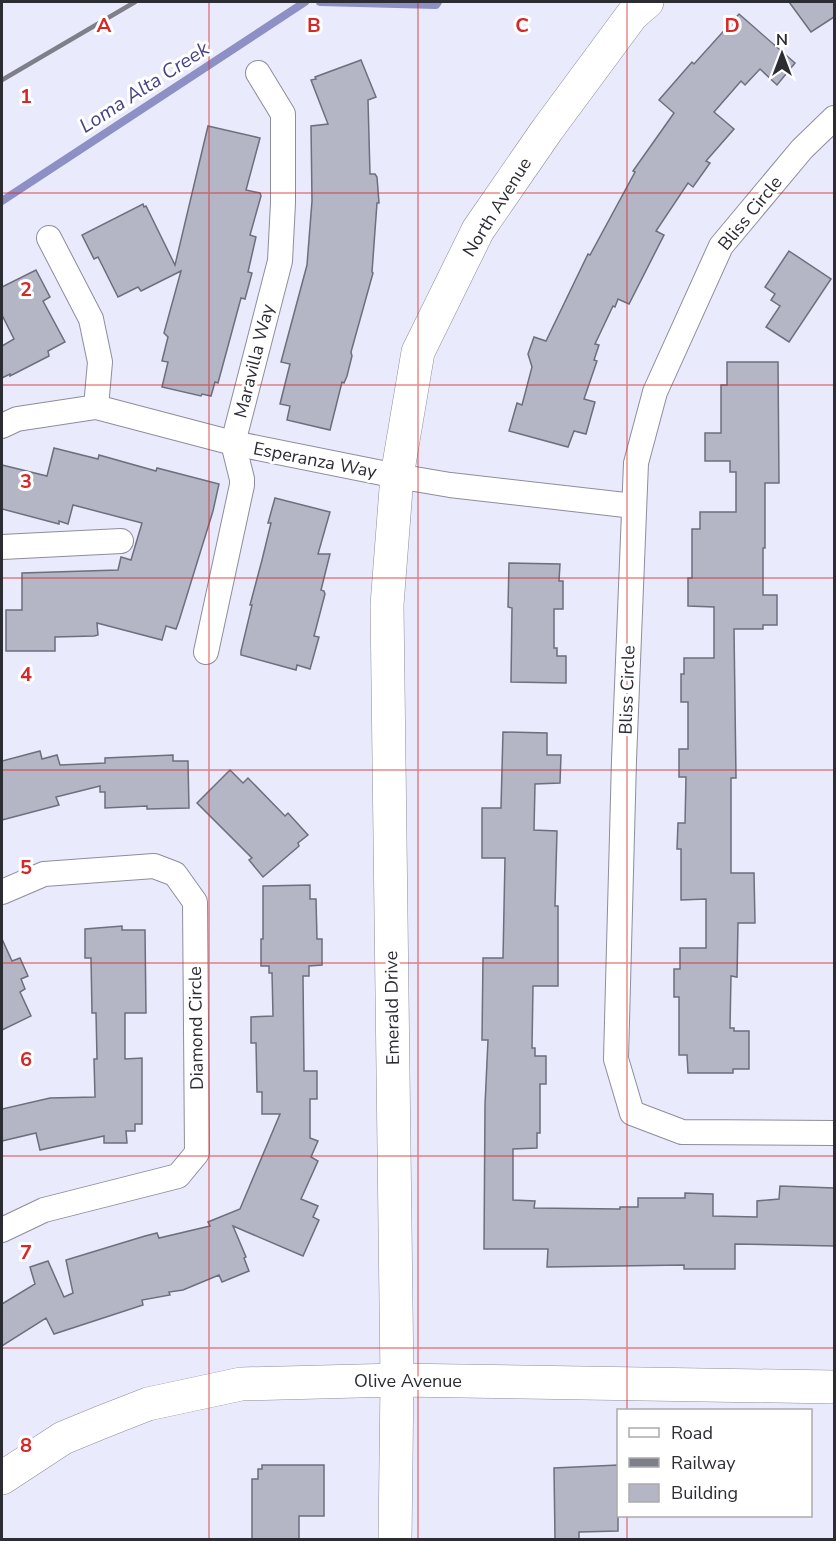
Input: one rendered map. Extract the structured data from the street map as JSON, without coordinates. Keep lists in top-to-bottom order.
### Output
{
  "streets": {
    "main road": ["North Avenue", "Emerald Drive", "Olive Avenue"],
    "street": [
      "Bliss Circle",
      "Maravilla Way",
      "Esperanza Way",
      "Diamond Circle"
    ]
  },
  "crossings": [
    ["North Avenue", "Esperanza Way"],
    ["North Avenue", "Emerald Drive"],
    ["Bliss Circle", "Esperanza Way"],
    ["Maravilla Way", "Esperanza Way"],
    ["Esperanza Way", "Emerald Drive"],
    ["Emerald Drive", "Olive Avenue"]
  ],
  "water": ["Loma Alta Creek"],
  "legend": ["Road", "Railway", "Building"],
  "north": "top",
  "grid": {
    "columns": [
      "A",
      "B",
      "C",
      "D"
    ],
    "rows": [
      "1",
      "2",
      "3",
      "4",
      "5",
      "6",
      "7",
      "8"
    ]
  }
}
